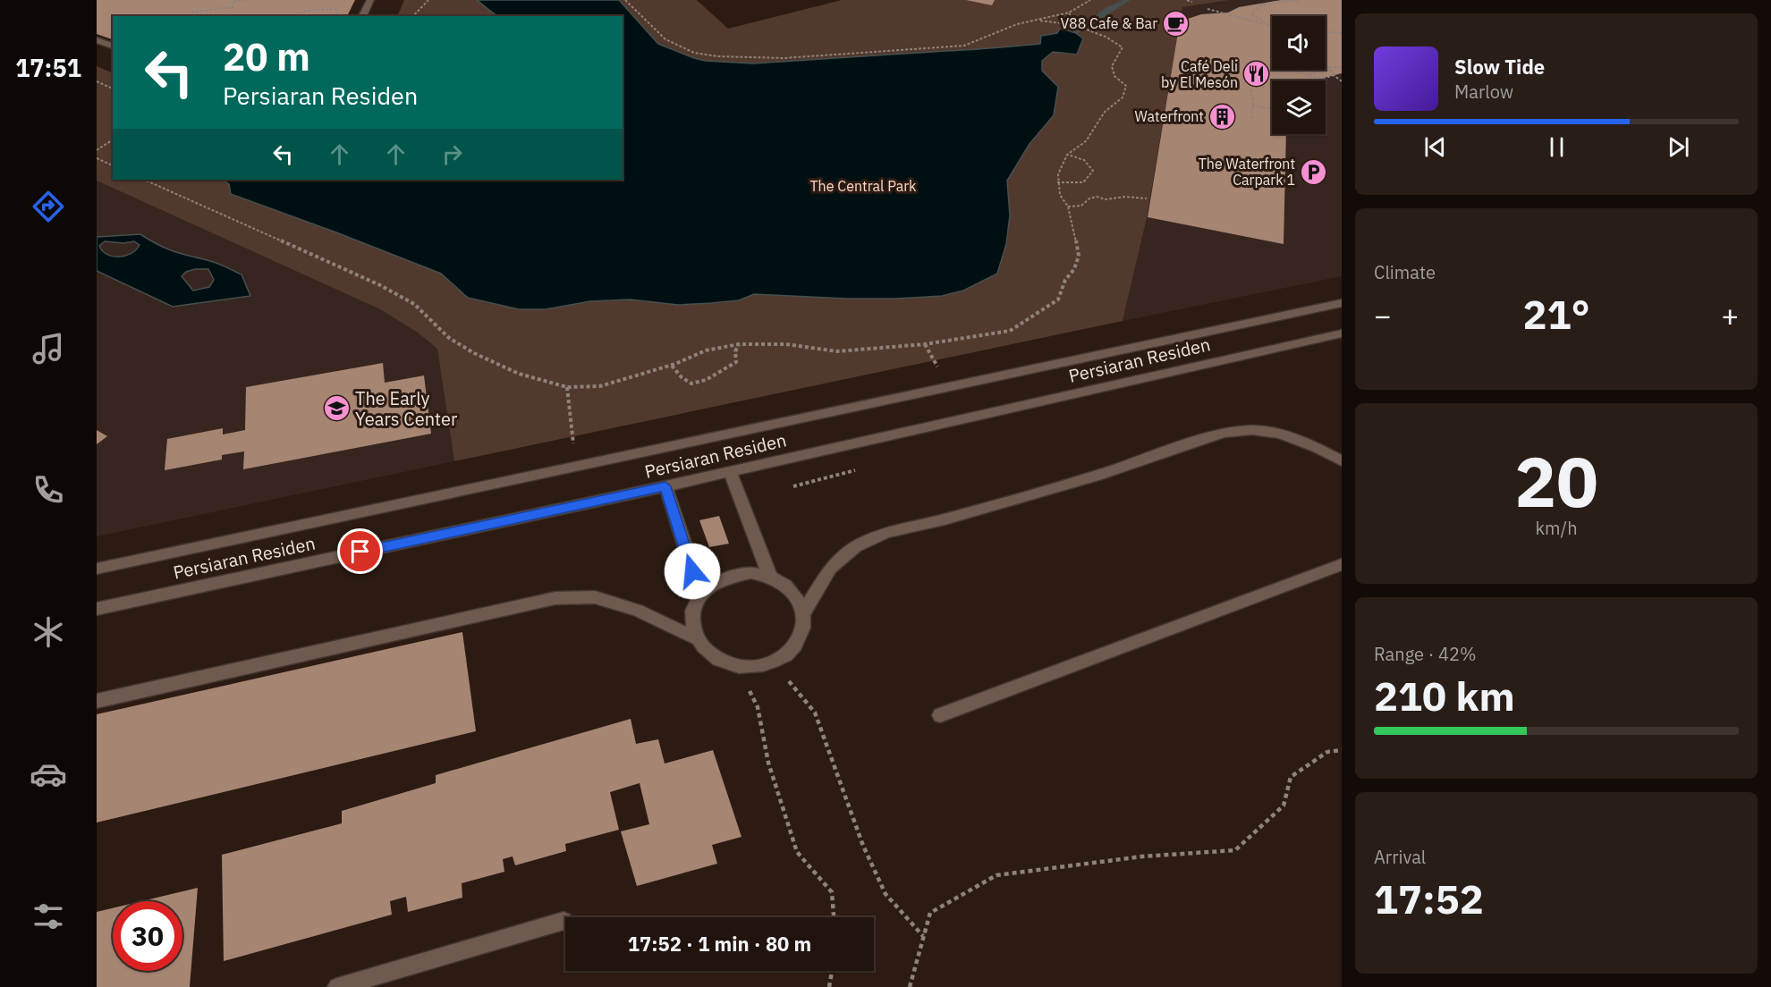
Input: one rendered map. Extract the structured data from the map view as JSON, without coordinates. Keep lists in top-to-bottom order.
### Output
{
  "streets": {
    "street": ["Persiaran Residen"]
  },
  "parks": ["The Central Park"],
  "places": {
    "cafe": ["V88 Cafe & Bar"],
    "restaurant": ["Café Deli by El Mesón"],
    "building": ["Waterfront"],
    "parking": ["The Waterfront Carpark 1"],
    "school or university": ["The Early Years Center"]
  },
  "page": {
    "tabs": "17:51",
    "turn": ["20 m", "Persiaran Residen"],
    "song": ["Slow Tide", "Marlow"],
    "tile": [
      "Climate",
      ["20", "km/h"],
      ["Range · 42%", "210 km"],
      ["Arrival", "17:52"]
    ],
    "heat": ["−", "21°", "+"],
    "limit": "30",
    "trip": "17:52 · 1 min · 80 m"
  }
}
